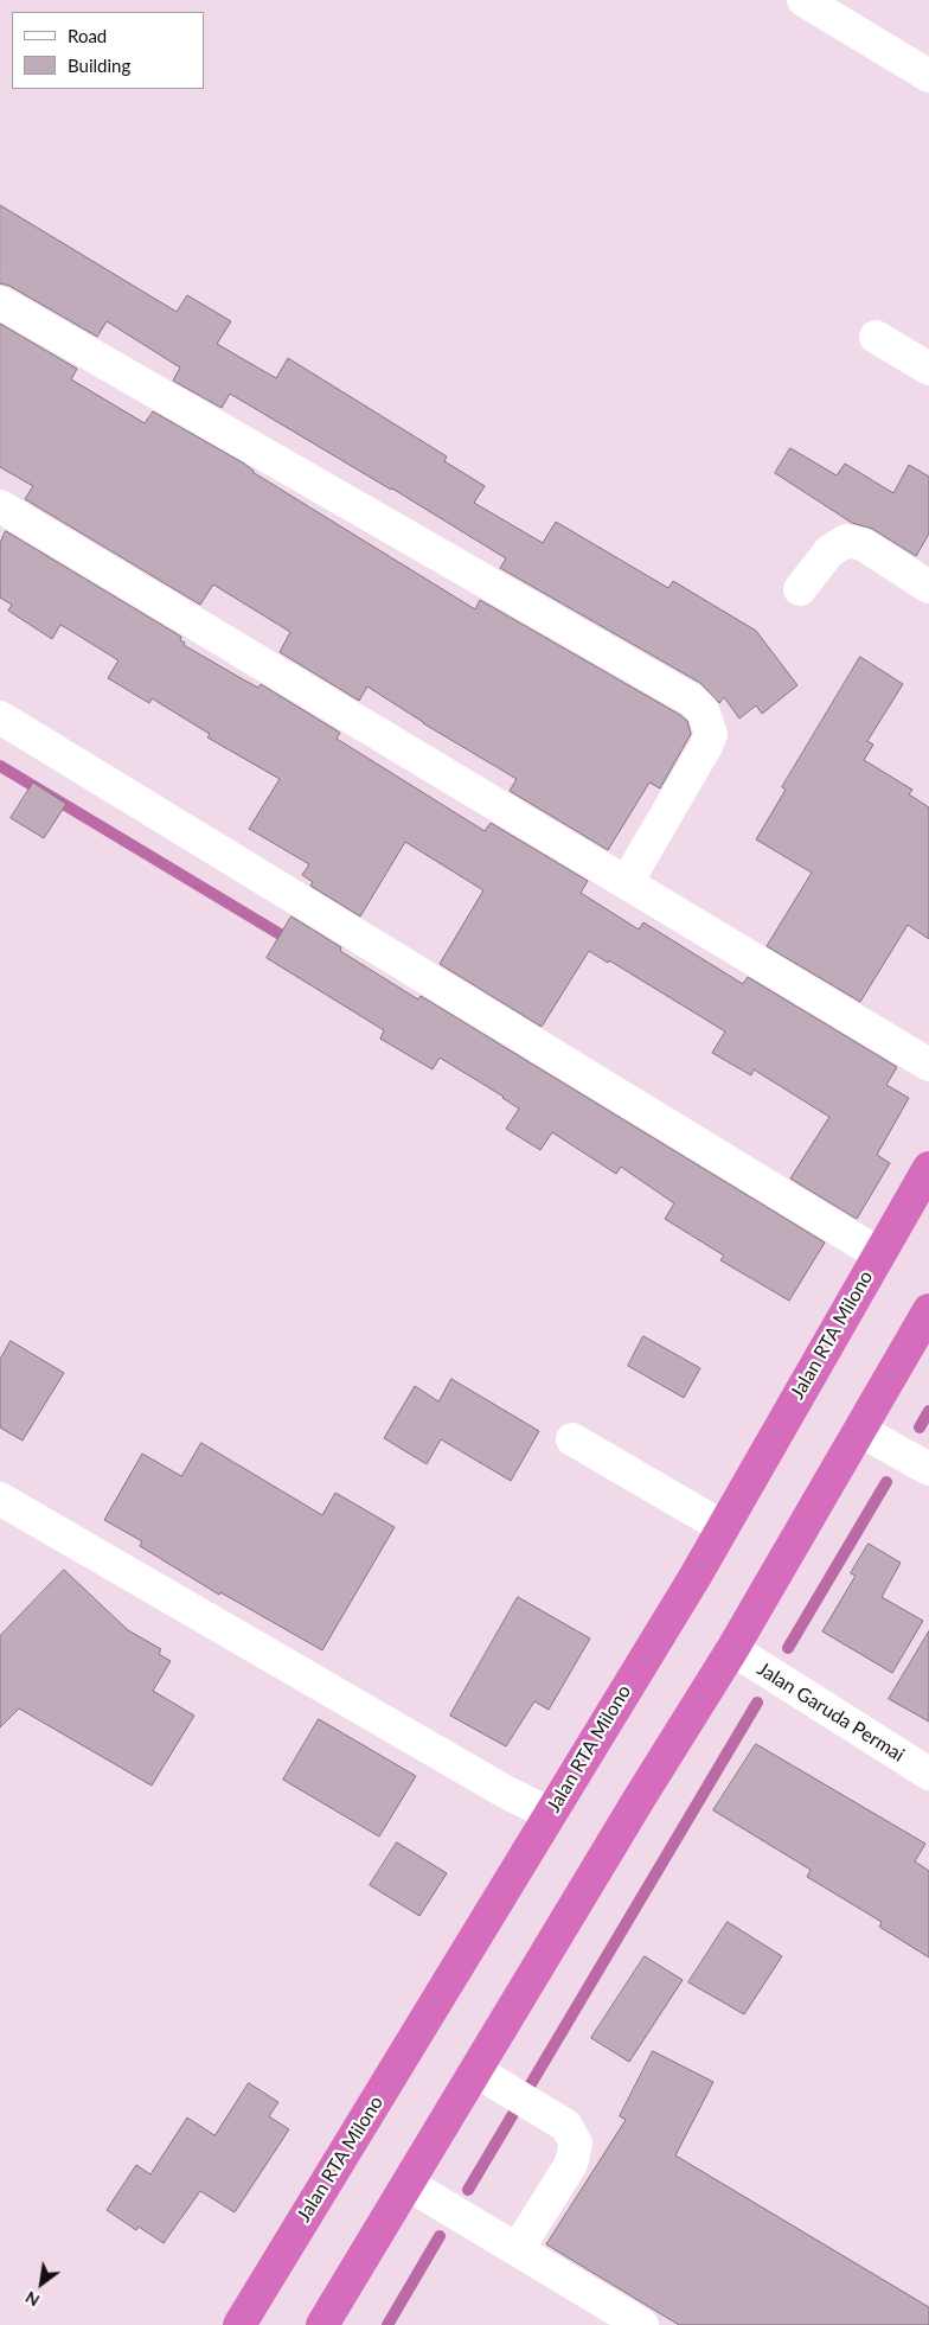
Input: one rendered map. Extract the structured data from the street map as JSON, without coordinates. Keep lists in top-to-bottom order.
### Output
{
  "streets": {
    "highway": ["Jalan RTA Milono"],
    "street": ["Jalan Garuda Permai"]
  },
  "legend": ["Road", "Building"],
  "north": "bottom left"
}
